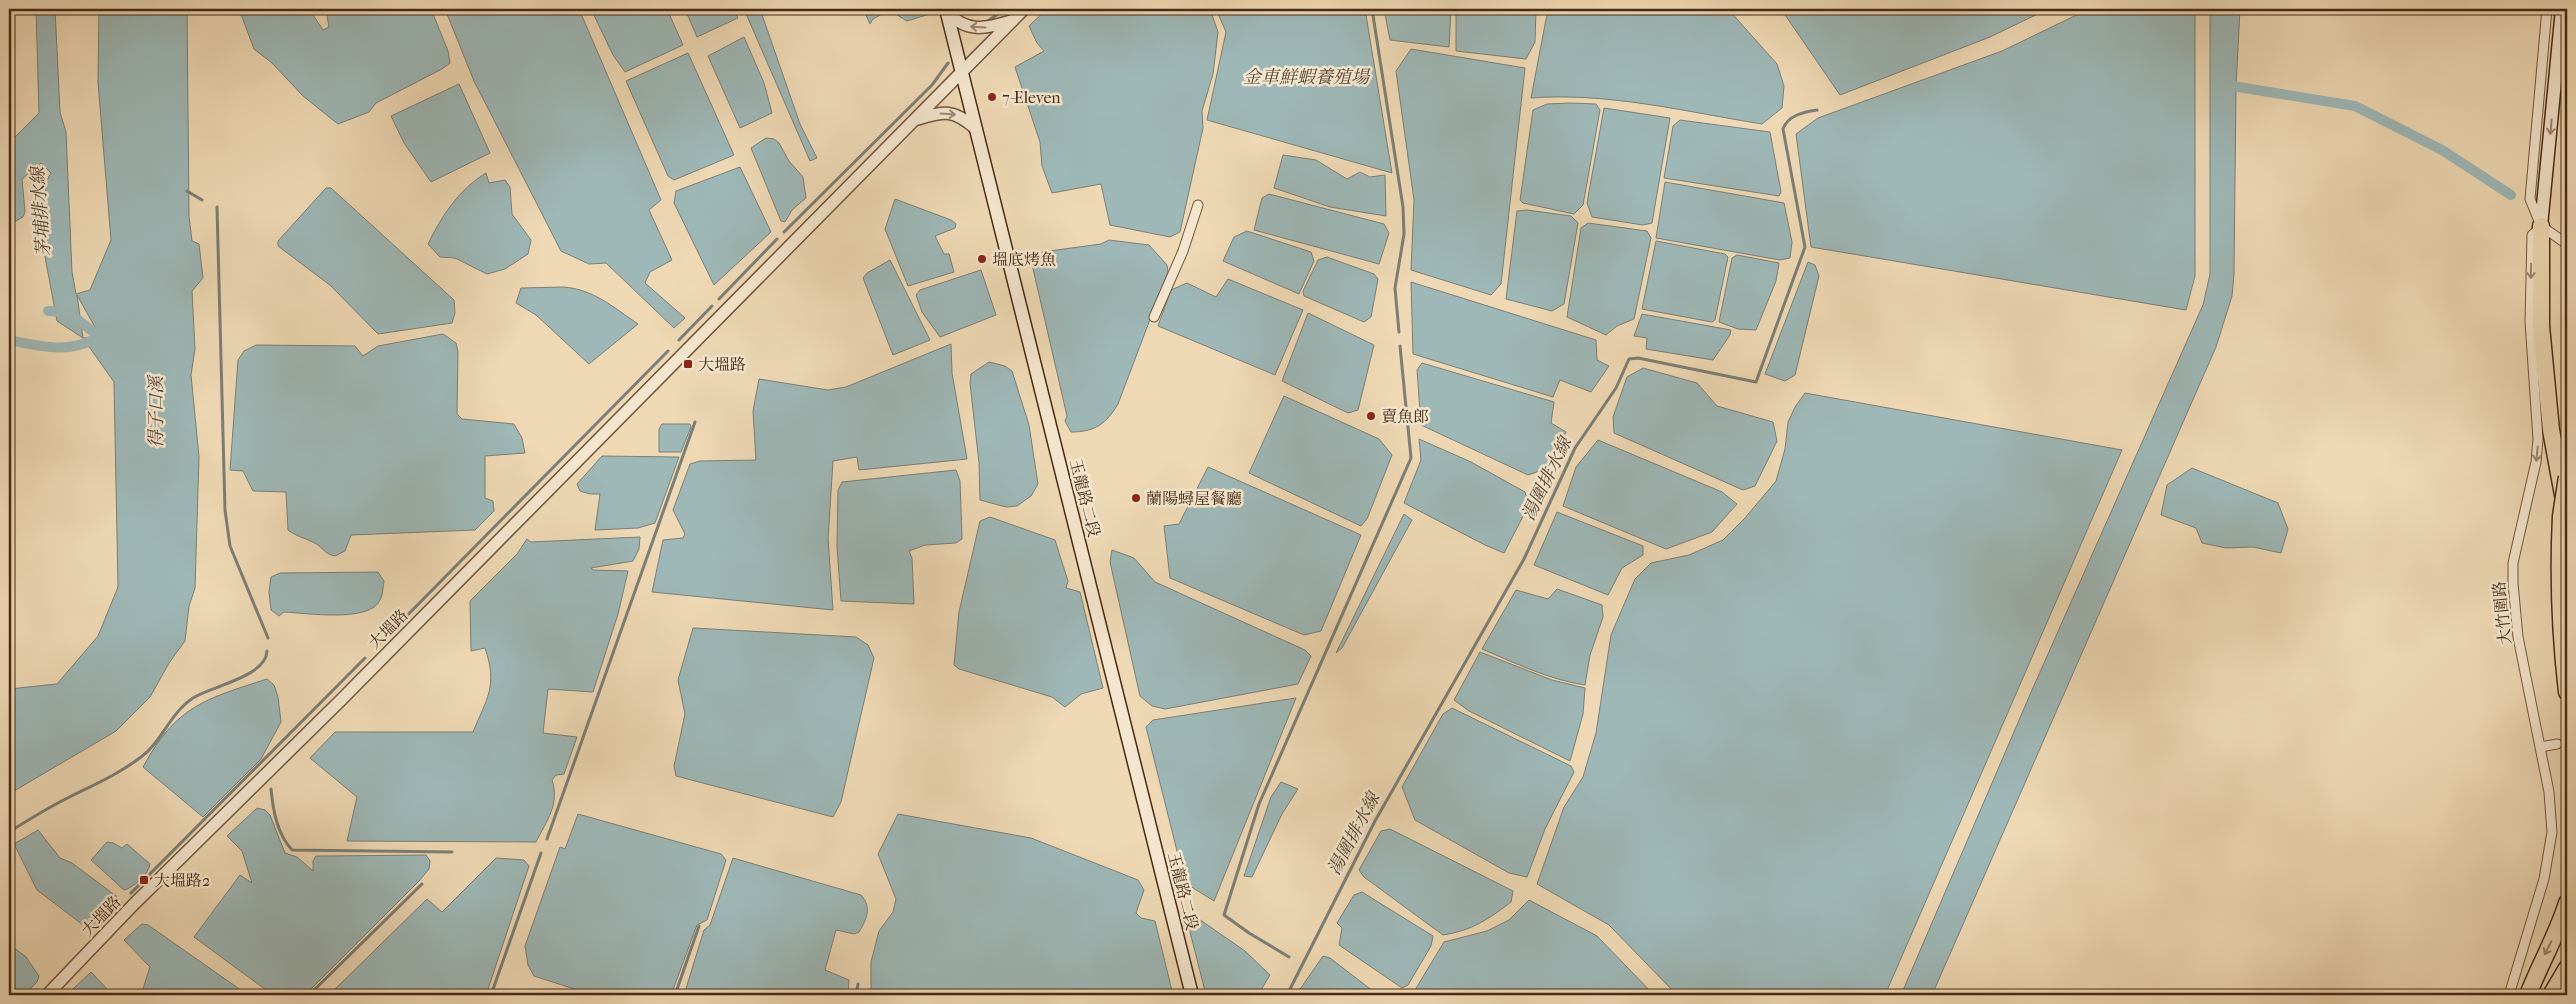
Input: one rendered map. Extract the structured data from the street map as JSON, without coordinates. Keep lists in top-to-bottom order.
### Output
{
  "streets": {
    "main road": ["玉龍路二段"],
    "street": ["大竹圍路", "大塭路"]
  },
  "crossings": [
    ["玉龍路二段", "大塭路"]
  ],
  "one_way": ["大竹圍路"],
  "water": [
    "金車鮮蝦養殖場",
    "茅埔排水線",
    "得子口溪",
    "湯圍排水線"
  ],
  "places": {
    "other": [
      "7-Eleven",
      "塭底烤魚",
      "賣魚郎",
      "蘭陽蟳屋餐廳"
    ],
    "transit": ["大塭路", "大塭路2"]
  }
}
